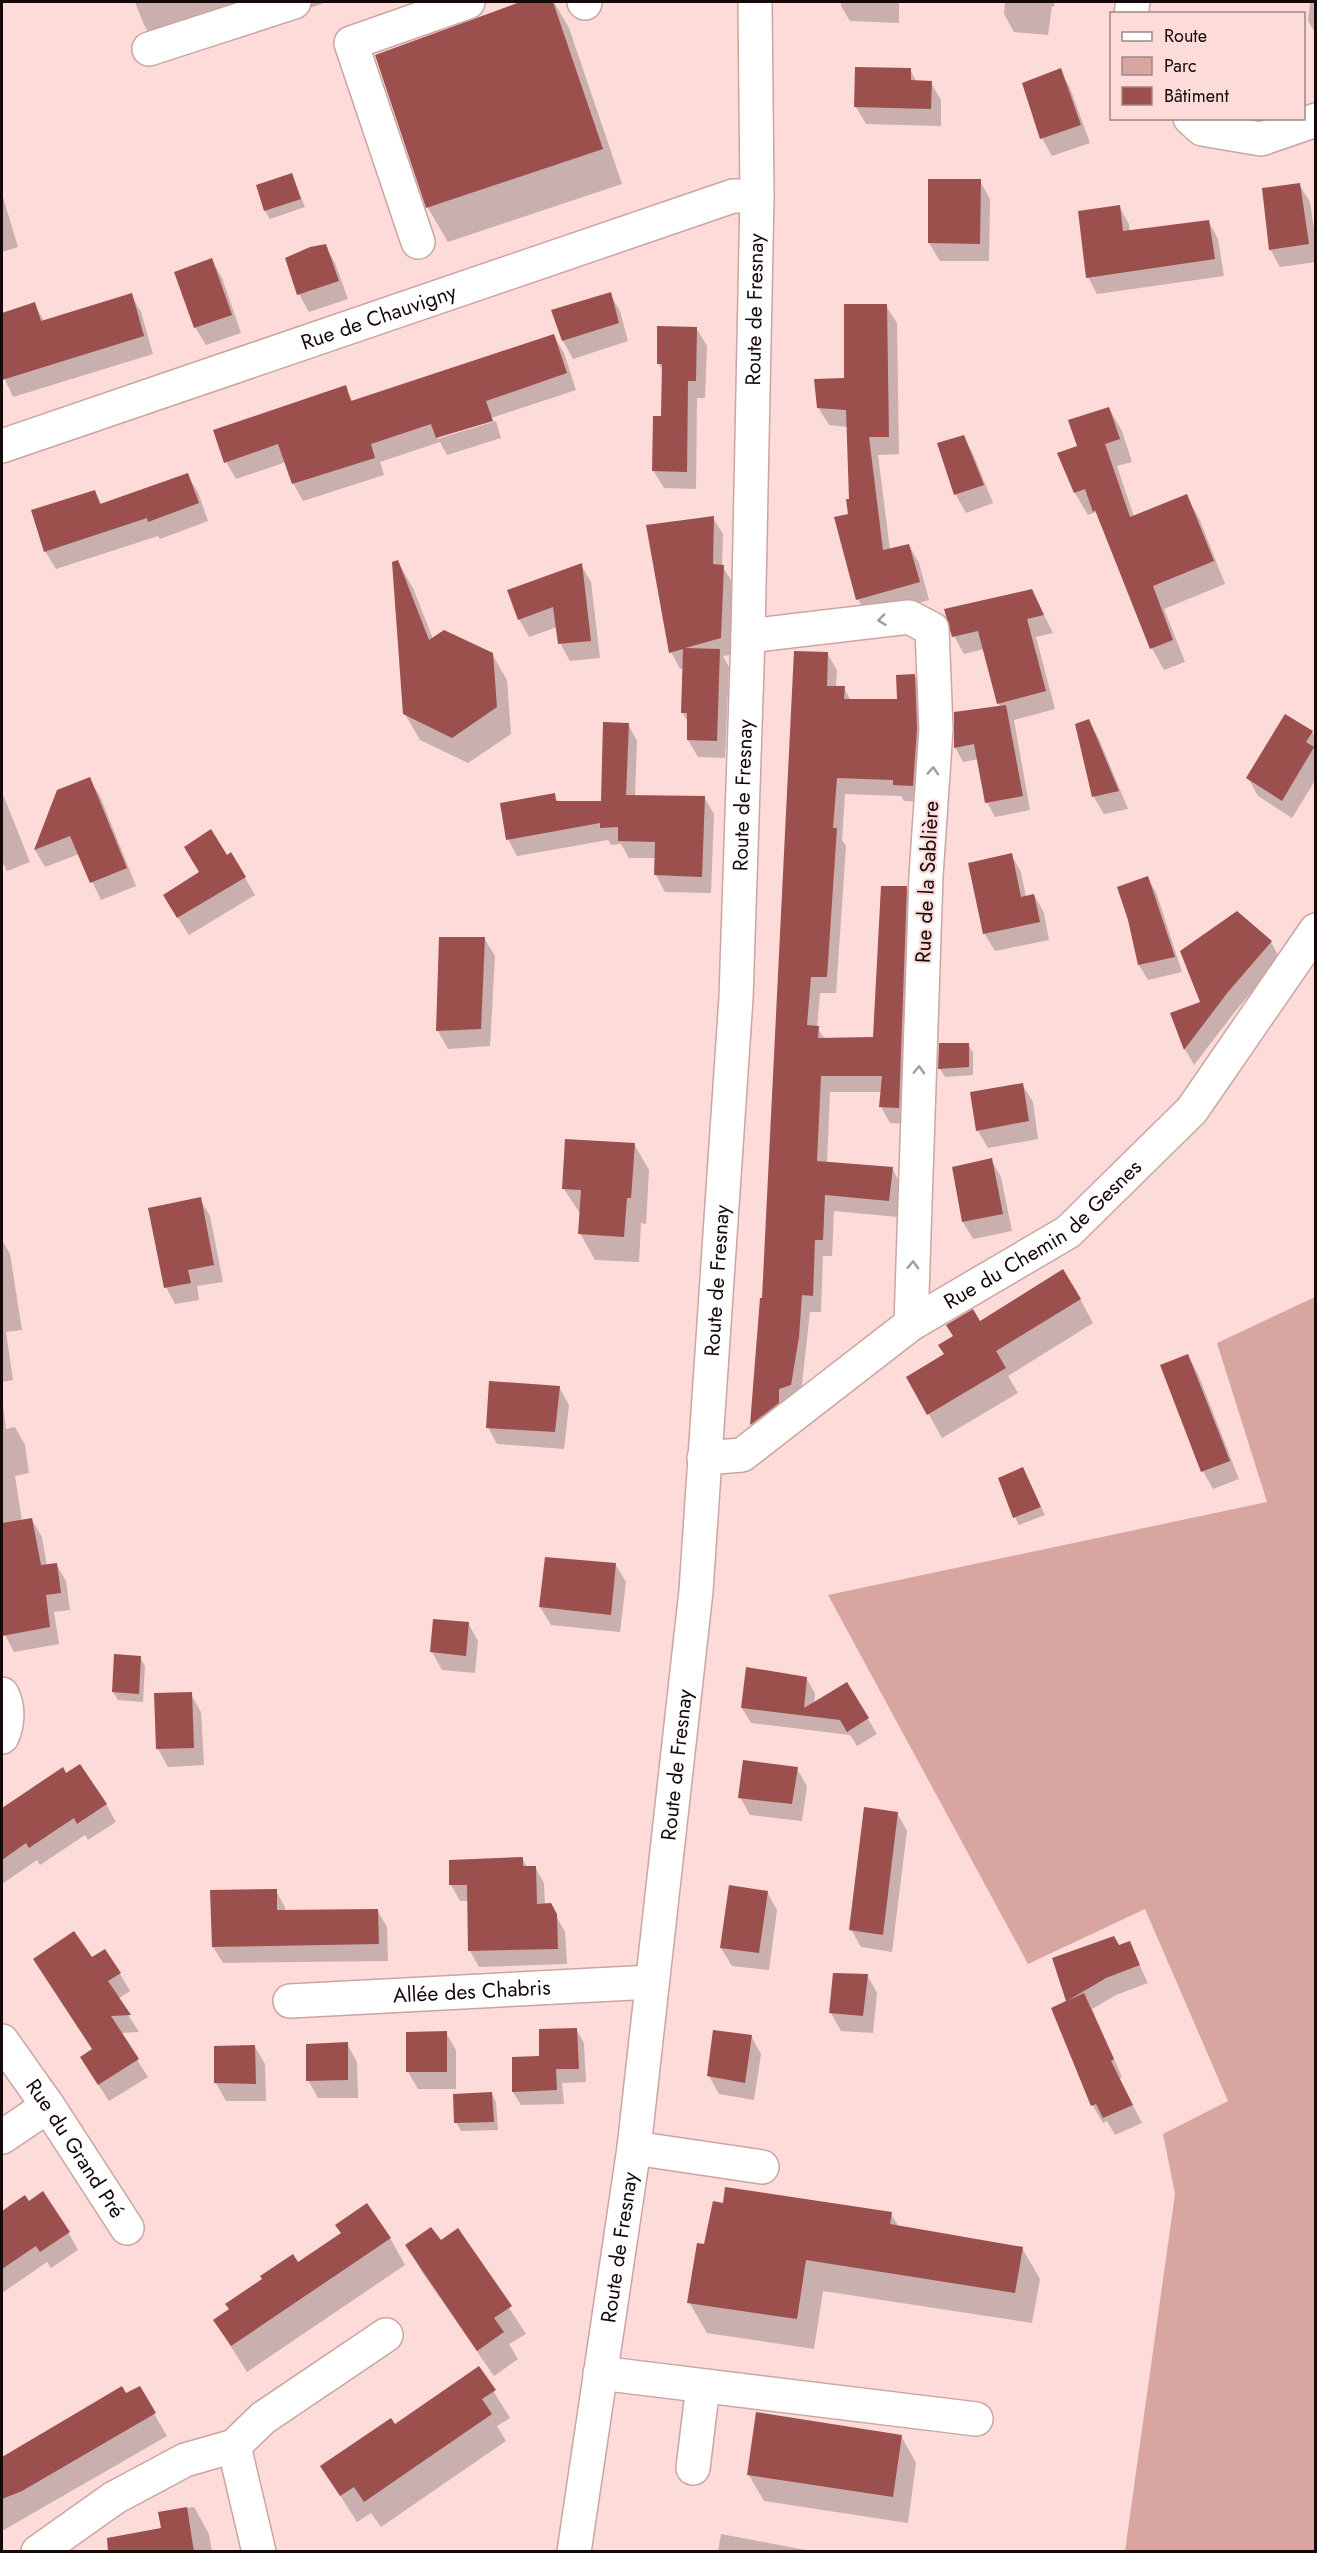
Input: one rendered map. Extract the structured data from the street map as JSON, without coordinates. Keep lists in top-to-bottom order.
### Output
{
  "streets": {
    "street": [
      "Route de Fresnay",
      "Rue de Chauvigny",
      "Rue de la Sablière",
      "Rue du Chemin de Gesnes",
      "Allée des Chabris",
      "Rue du Grand Pré"
    ]
  },
  "crossings": [
    ["Route de Fresnay", "Rue de Chauvigny"],
    ["Route de Fresnay", "Rue de la Sablière"],
    ["Route de Fresnay", "Rue du Chemin de Gesnes"],
    ["Route de Fresnay", "Allée des Chabris"],
    ["Rue de la Sablière", "Rue du Chemin de Gesnes"]
  ],
  "one_way": ["Rue de la Sablière"],
  "legend": ["Route", "Parc", "Bâtiment"]
}
